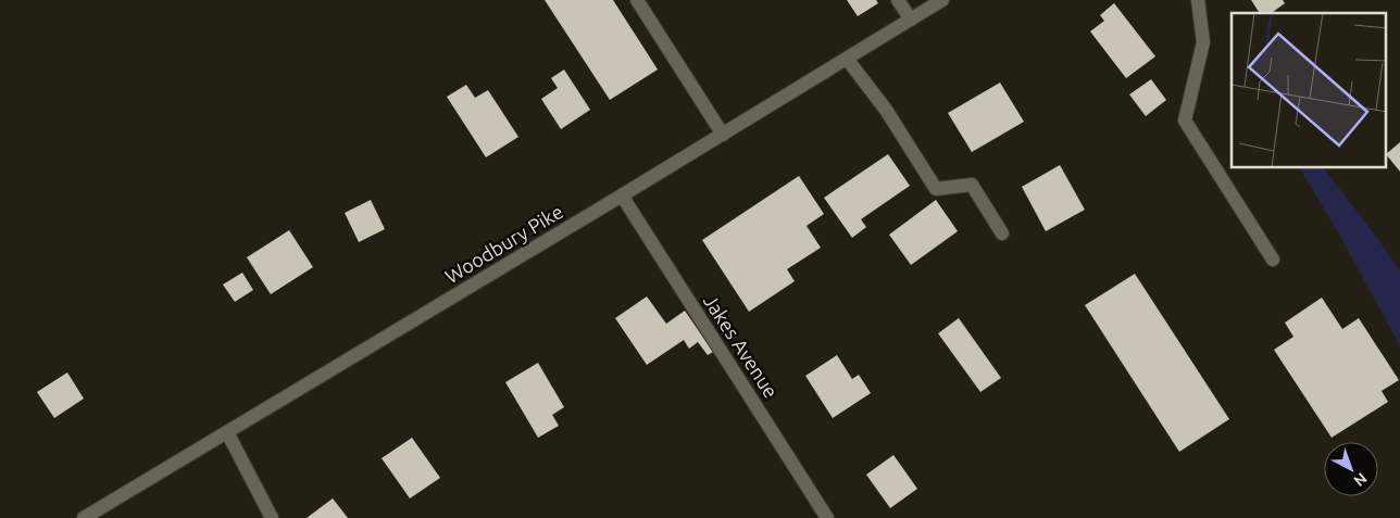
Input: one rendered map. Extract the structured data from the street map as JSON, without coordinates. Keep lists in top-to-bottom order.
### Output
{
  "streets": {
    "street": ["Woodbury Pike", "Jakes Avenue"]
  },
  "crossings": [
    ["Woodbury Pike", "Jakes Avenue"]
  ],
  "north": "bottom right"
}
